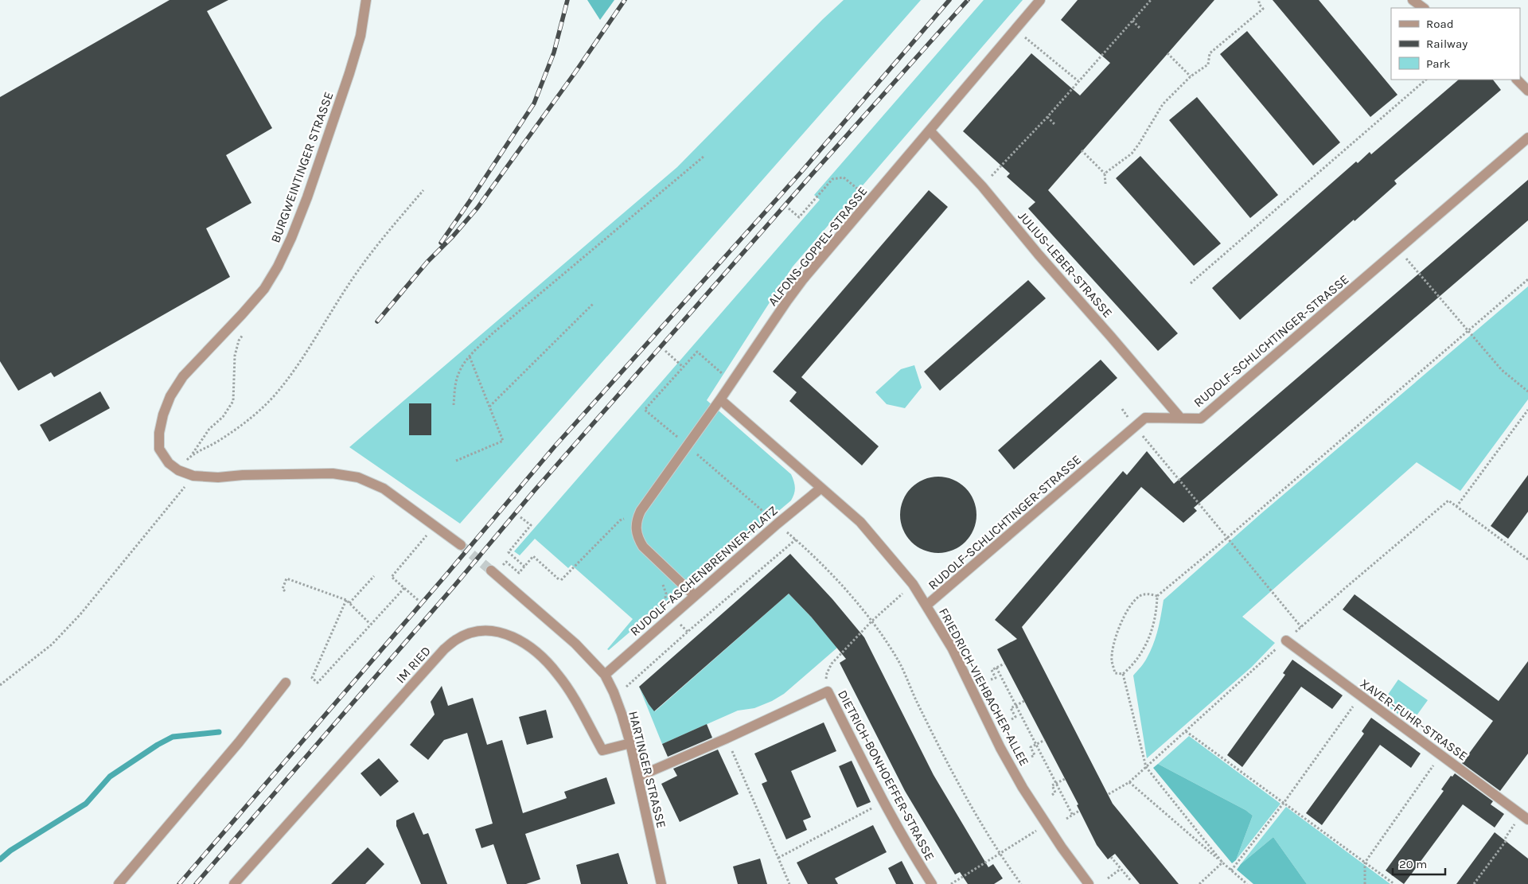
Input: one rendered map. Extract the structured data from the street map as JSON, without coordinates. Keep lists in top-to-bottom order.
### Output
{
  "streets": {
    "street": [
      "BURGWEINTINGER STRASSE",
      "ALFONS-GOPPEL-STRASSE",
      "JULIUS-LEBER-STRASSE",
      "RUDOLF-SCHLICHTINGER-STRASSE",
      "RUDOLF-ASCHENBRENNER-PLATZ",
      "IM RIED",
      "FRIEDRICH-VIEHBACHER-ALLEE",
      "XAVER-FUHR-STRASSE",
      "HARTINGER STRASSE",
      "DIETRICH-BONHOEFFER-STRASSE"
    ]
  },
  "crossings": [
    ["ALFONS-GOPPEL-STRASSE", "JULIUS-LEBER-STRASSE"],
    ["ALFONS-GOPPEL-STRASSE", "RUDOLF-ASCHENBRENNER-PLATZ"],
    ["ALFONS-GOPPEL-STRASSE", "FRIEDRICH-VIEHBACHER-ALLEE"],
    ["JULIUS-LEBER-STRASSE", "RUDOLF-SCHLICHTINGER-STRASSE"],
    ["RUDOLF-SCHLICHTINGER-STRASSE", "FRIEDRICH-VIEHBACHER-ALLEE"],
    ["RUDOLF-ASCHENBRENNER-PLATZ", "FRIEDRICH-VIEHBACHER-ALLEE"],
    ["RUDOLF-ASCHENBRENNER-PLATZ", "HARTINGER STRASSE"],
    ["IM RIED", "HARTINGER STRASSE"],
    ["HARTINGER STRASSE", "DIETRICH-BONHOEFFER-STRASSE"]
  ],
  "legend": ["Road", "Railway", "Park"],
  "scale_bar": "20 m"
}
